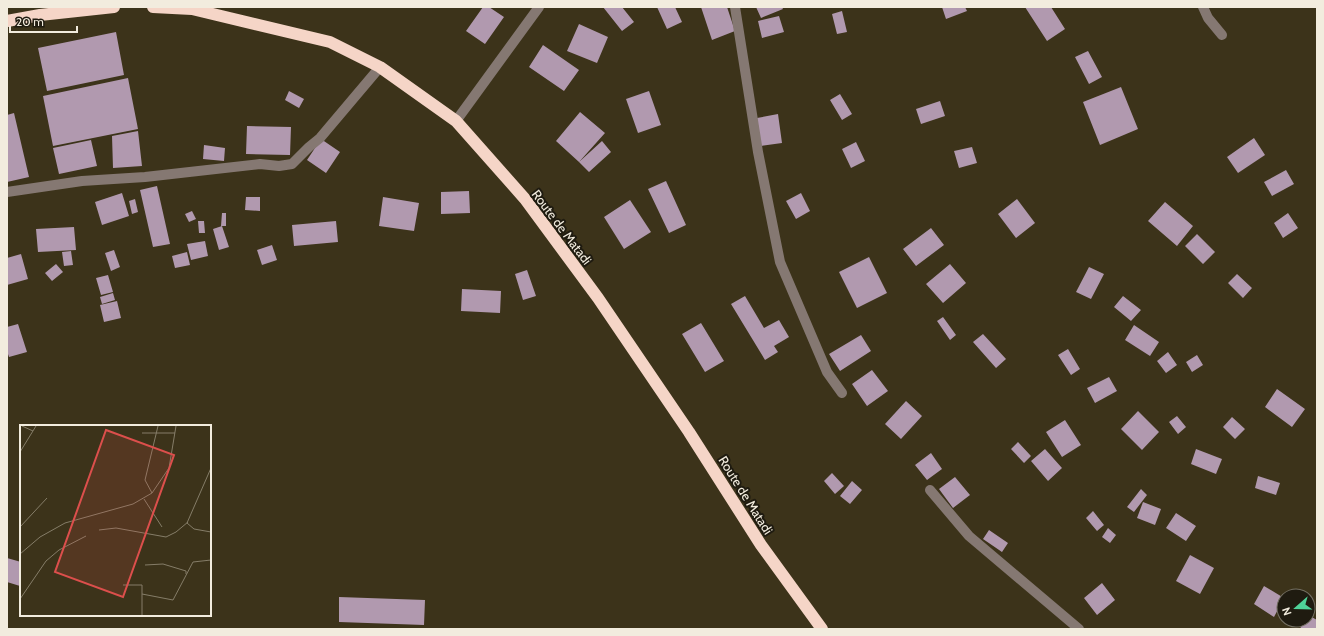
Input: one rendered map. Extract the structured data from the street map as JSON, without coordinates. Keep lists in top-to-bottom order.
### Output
{
  "streets": {
    "highway": ["Route de Matadi"]
  },
  "scale_bar": "20 m",
  "north": "left"
}
